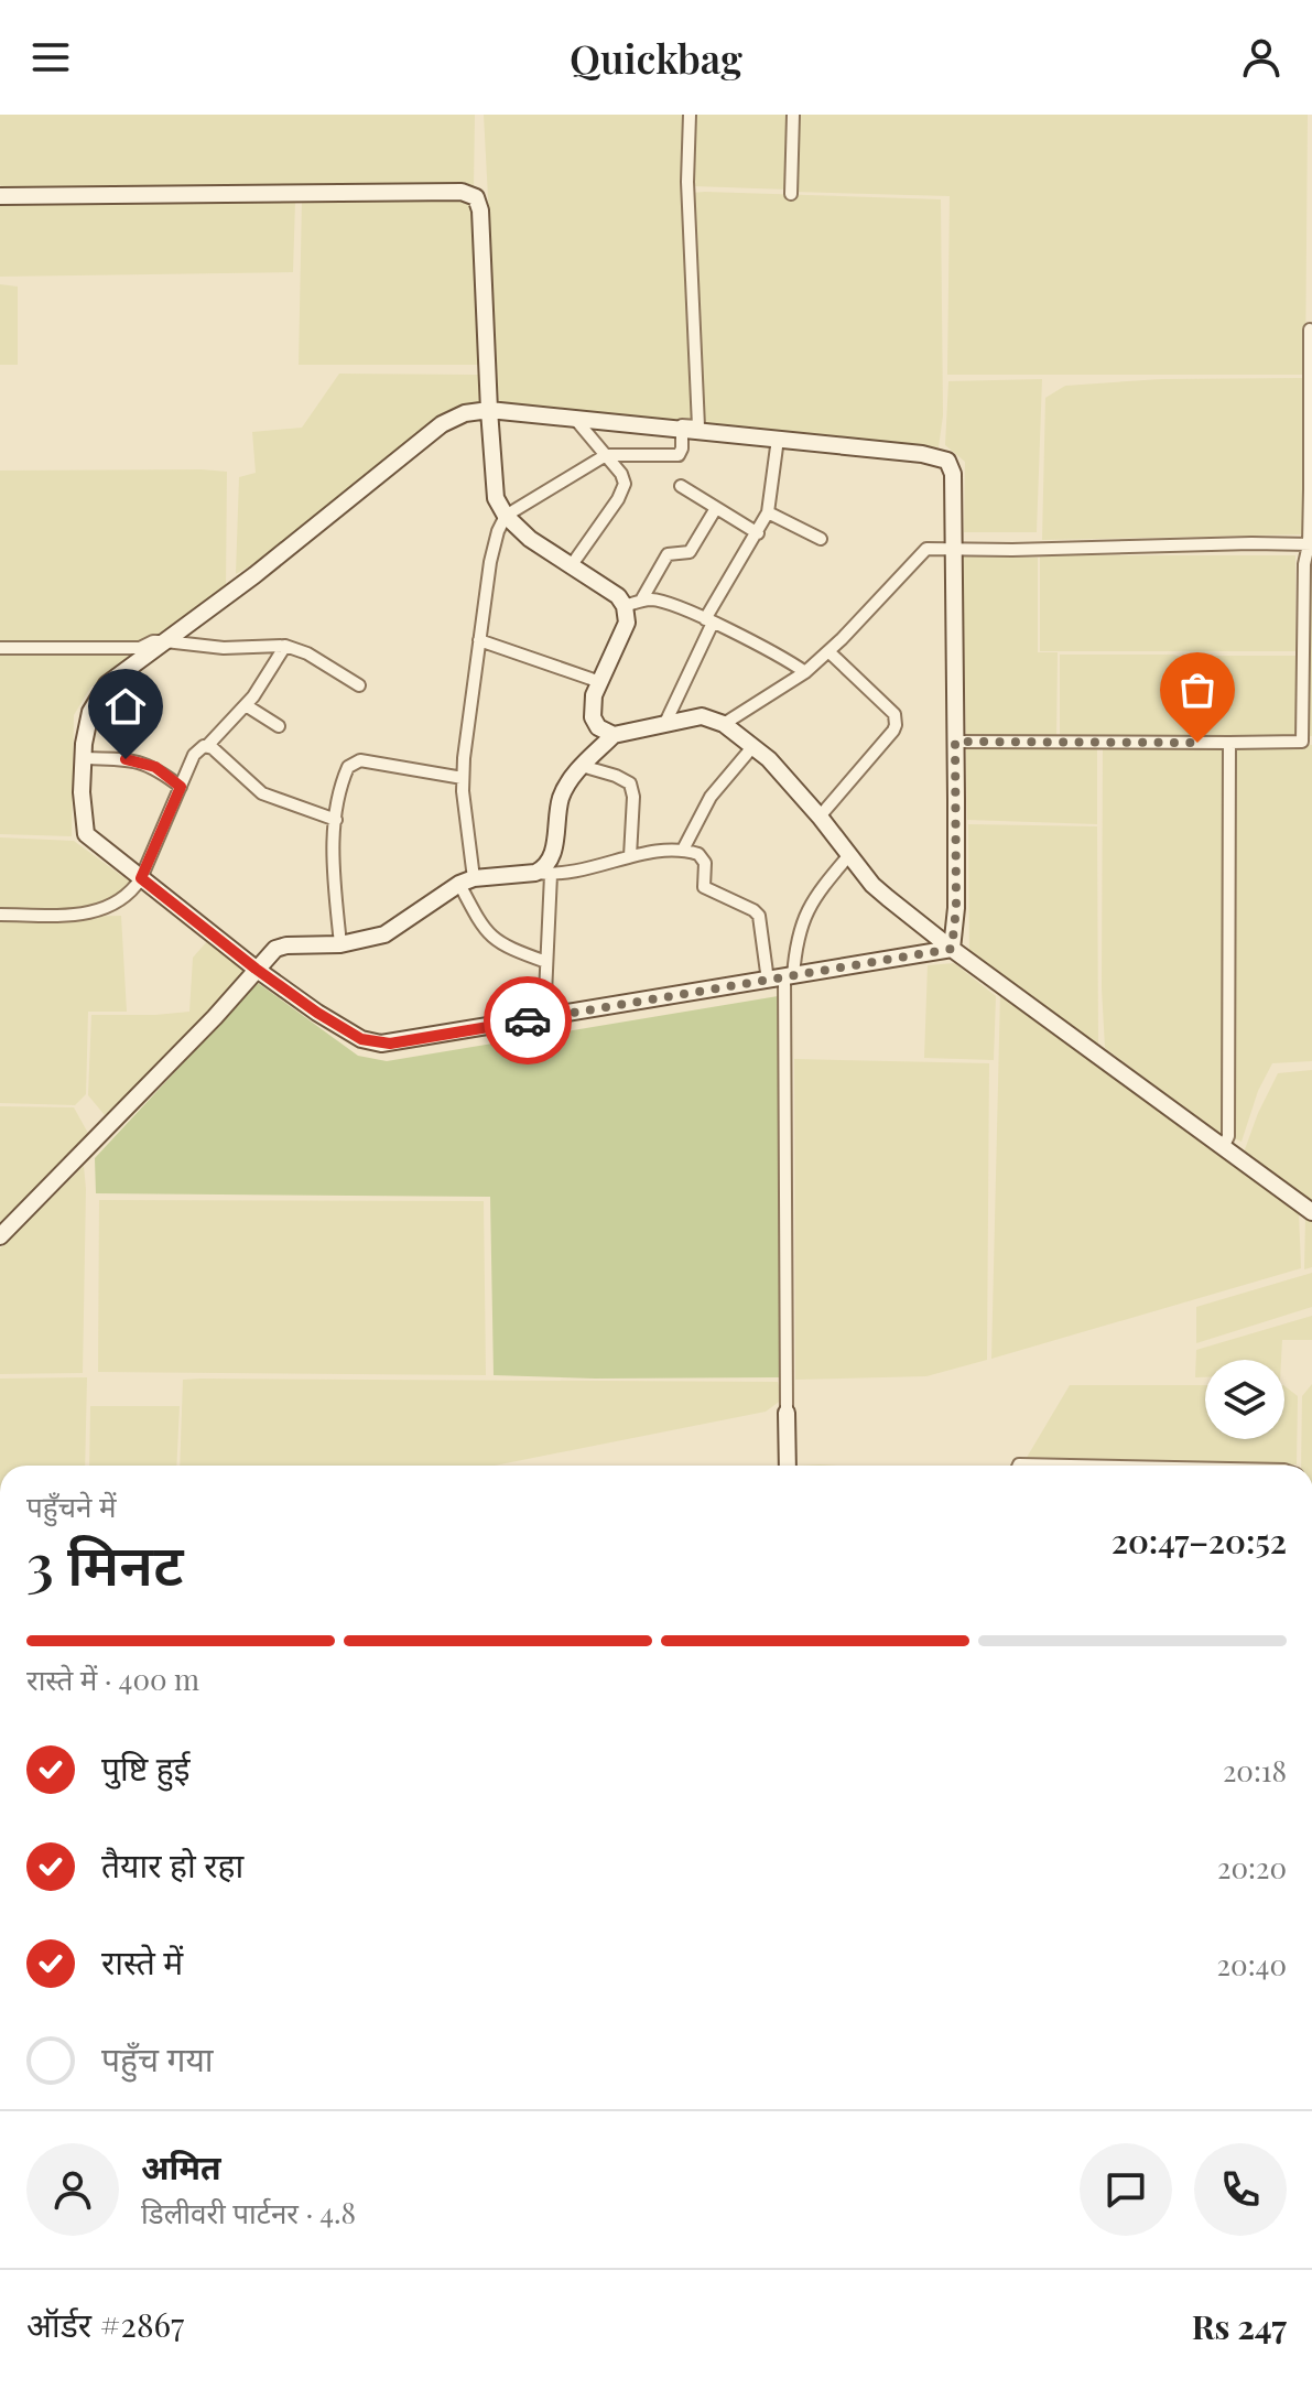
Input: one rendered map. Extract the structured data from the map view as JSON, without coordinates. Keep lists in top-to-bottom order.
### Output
{
  "page": {
    "header": "Quickbag",
    "heading": ["3 मिनट", "पहुँचने में", "20:47–20:52"],
    "panel": [
      "अमित",
      "डिलीवरी पार्टनर · 4.8",
      "ऑर्डर #2867",
      "Rs 247"
    ],
    "bar": "रास्ते में · 400 m",
    "list": [
      ["पुष्टि हुई", "20:18"],
      ["तैयार हो रहा", "20:20"],
      ["रास्ते में", "20:40"],
      "पहुँच गया"
    ]
  }
}
